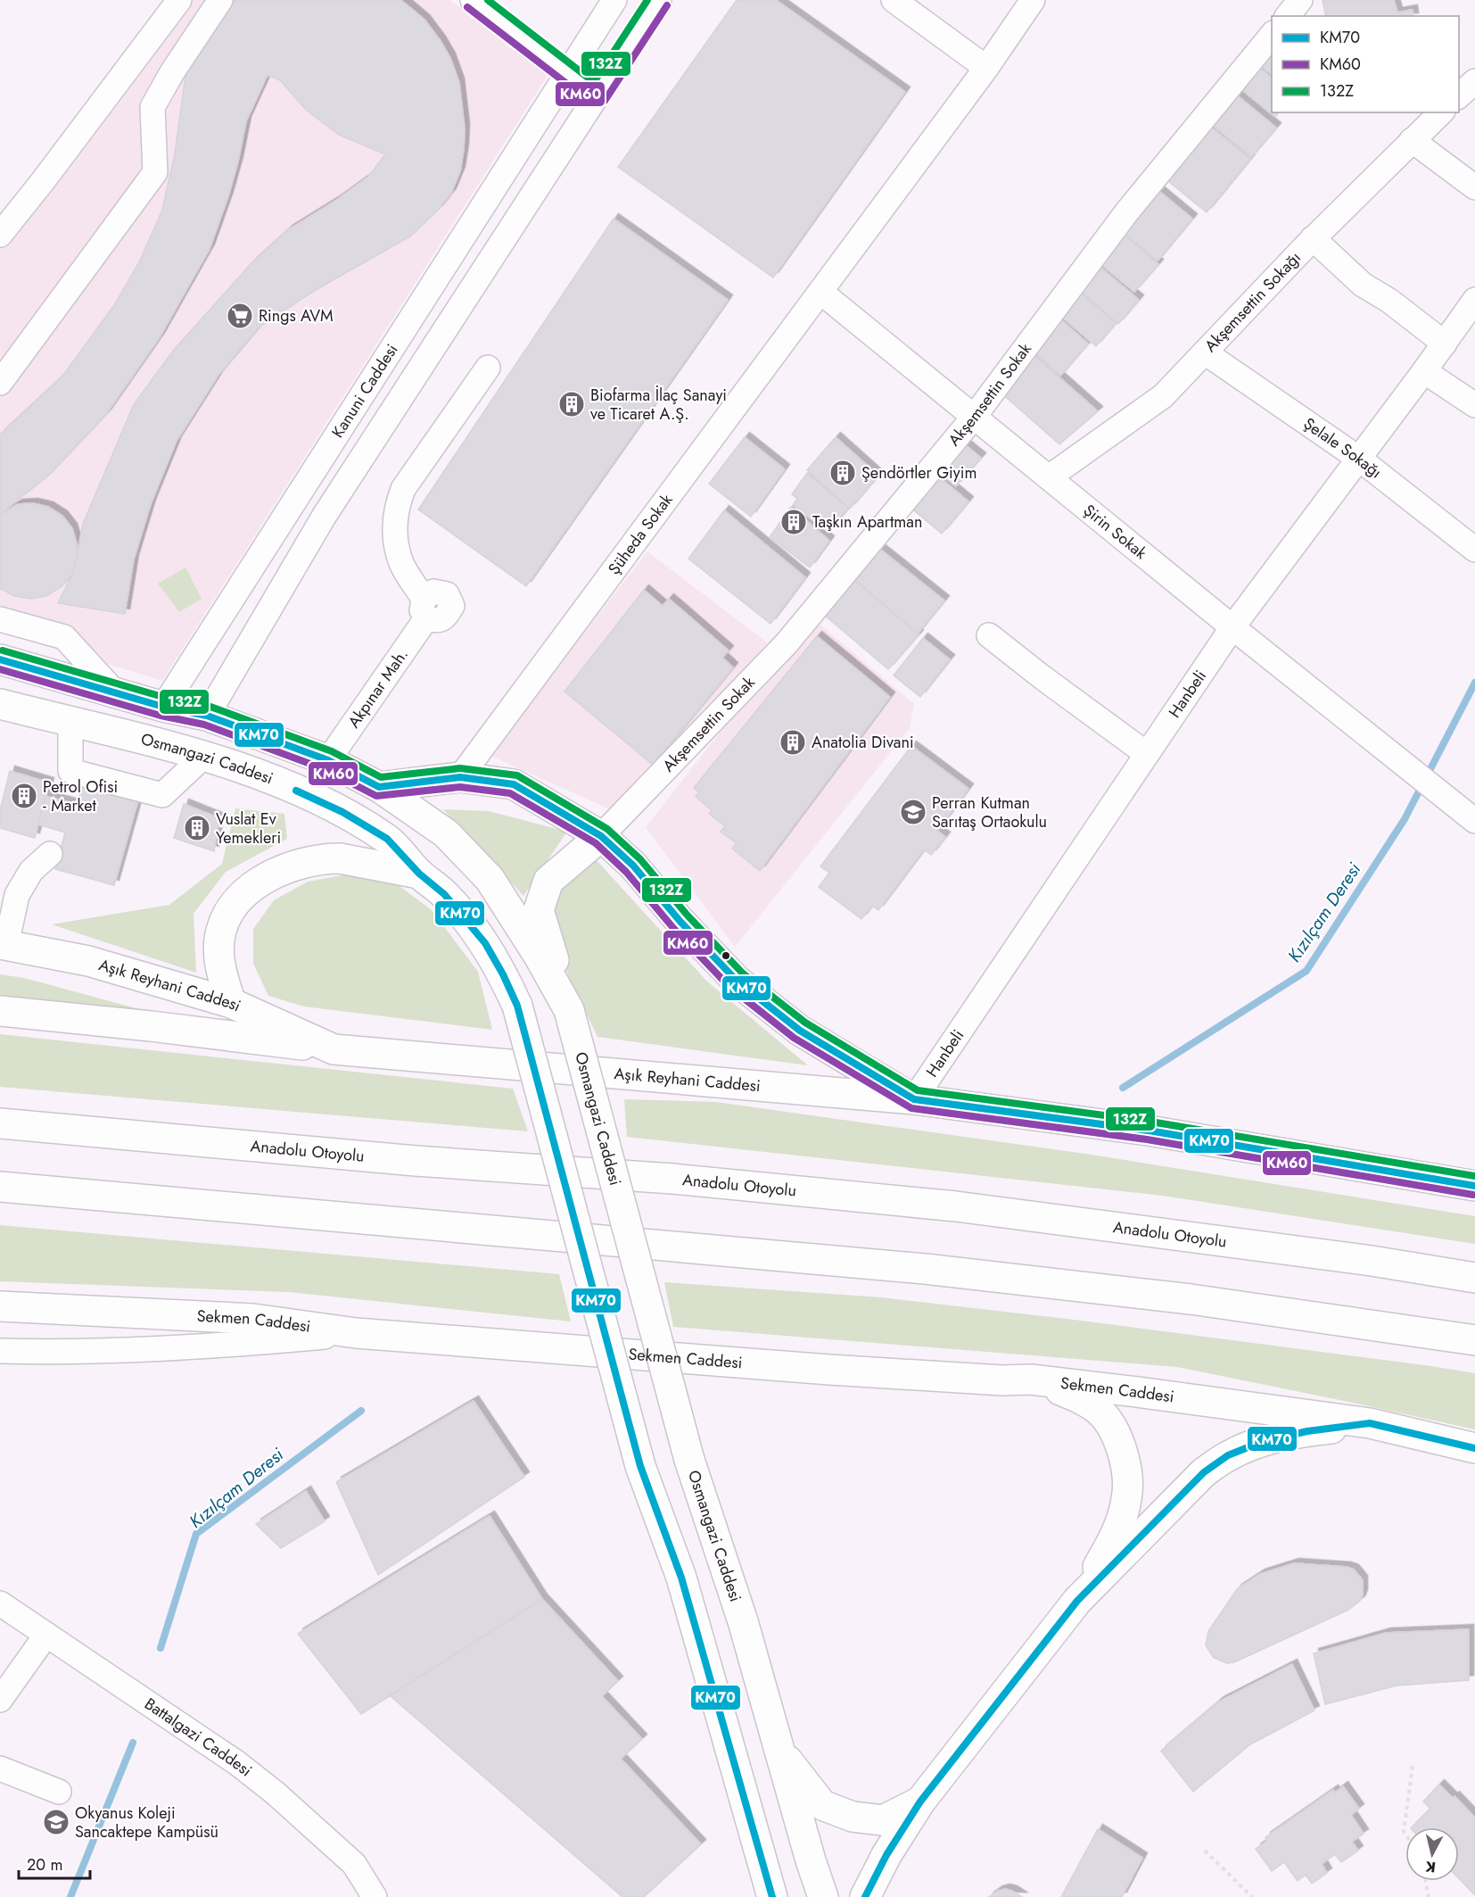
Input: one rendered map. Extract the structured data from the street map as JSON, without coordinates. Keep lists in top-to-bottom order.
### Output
{
  "streets": {
    "main road": [
      "Osmangazi Caddesi",
      "Aşık Reyhani Caddesi",
      "Anadolu Otoyolu",
      "Sekmen Caddesi"
    ],
    "street": [
      "Akşemsettin Sokağı",
      "Kanuni Caddesi",
      "Akşemsettin Sokak",
      "Şelale Sokağı",
      "Şirin Sokak",
      "Şüheda Sokak",
      "Akpınar Mah.",
      "Hanbeli",
      "Battalgazi Caddesi"
    ]
  },
  "crossings": [
    ["Akşemsettin Sokağı", "Şelale Sokağı"],
    ["Akşemsettin Sokağı", "Şirin Sokak"],
    ["Kanuni Caddesi", "Osmangazi Caddesi"],
    ["Akşemsettin Sokak", "Şirin Sokak"],
    ["Şelale Sokağı", "Hanbeli"],
    ["Şirin Sokak", "Şüheda Sokak"],
    ["Şirin Sokak", "Hanbeli"],
    ["Akpınar Mah.", "Osmangazi Caddesi"],
    ["Hanbeli", "Aşık Reyhani Caddesi"]
  ],
  "water": ["Kızılçam Deresi"],
  "places": {
    "supermarket": ["Rings AVM"],
    "building": [
      "Biofarma İlaç Sanayi ve Ticaret A.Ş.",
      "Şendörtler Giyim",
      "Taşkın Apartman",
      "Anatolia Divani",
      "Petrol Ofisi - Market",
      "Vuslat Ev Yemekleri"
    ],
    "school or university": ["Perran Kutman Sarıtaş Ortaokulu", "Okyanus Koleji Sancaktepe Kampüsü"]
  },
  "lines": ["transit line 132Z", "transit line KM60", "transit line KM70"],
  "legend": ["KM70", "KM60", "132Z"],
  "scale_bar": "20 m",
  "north": "bottom"
}
